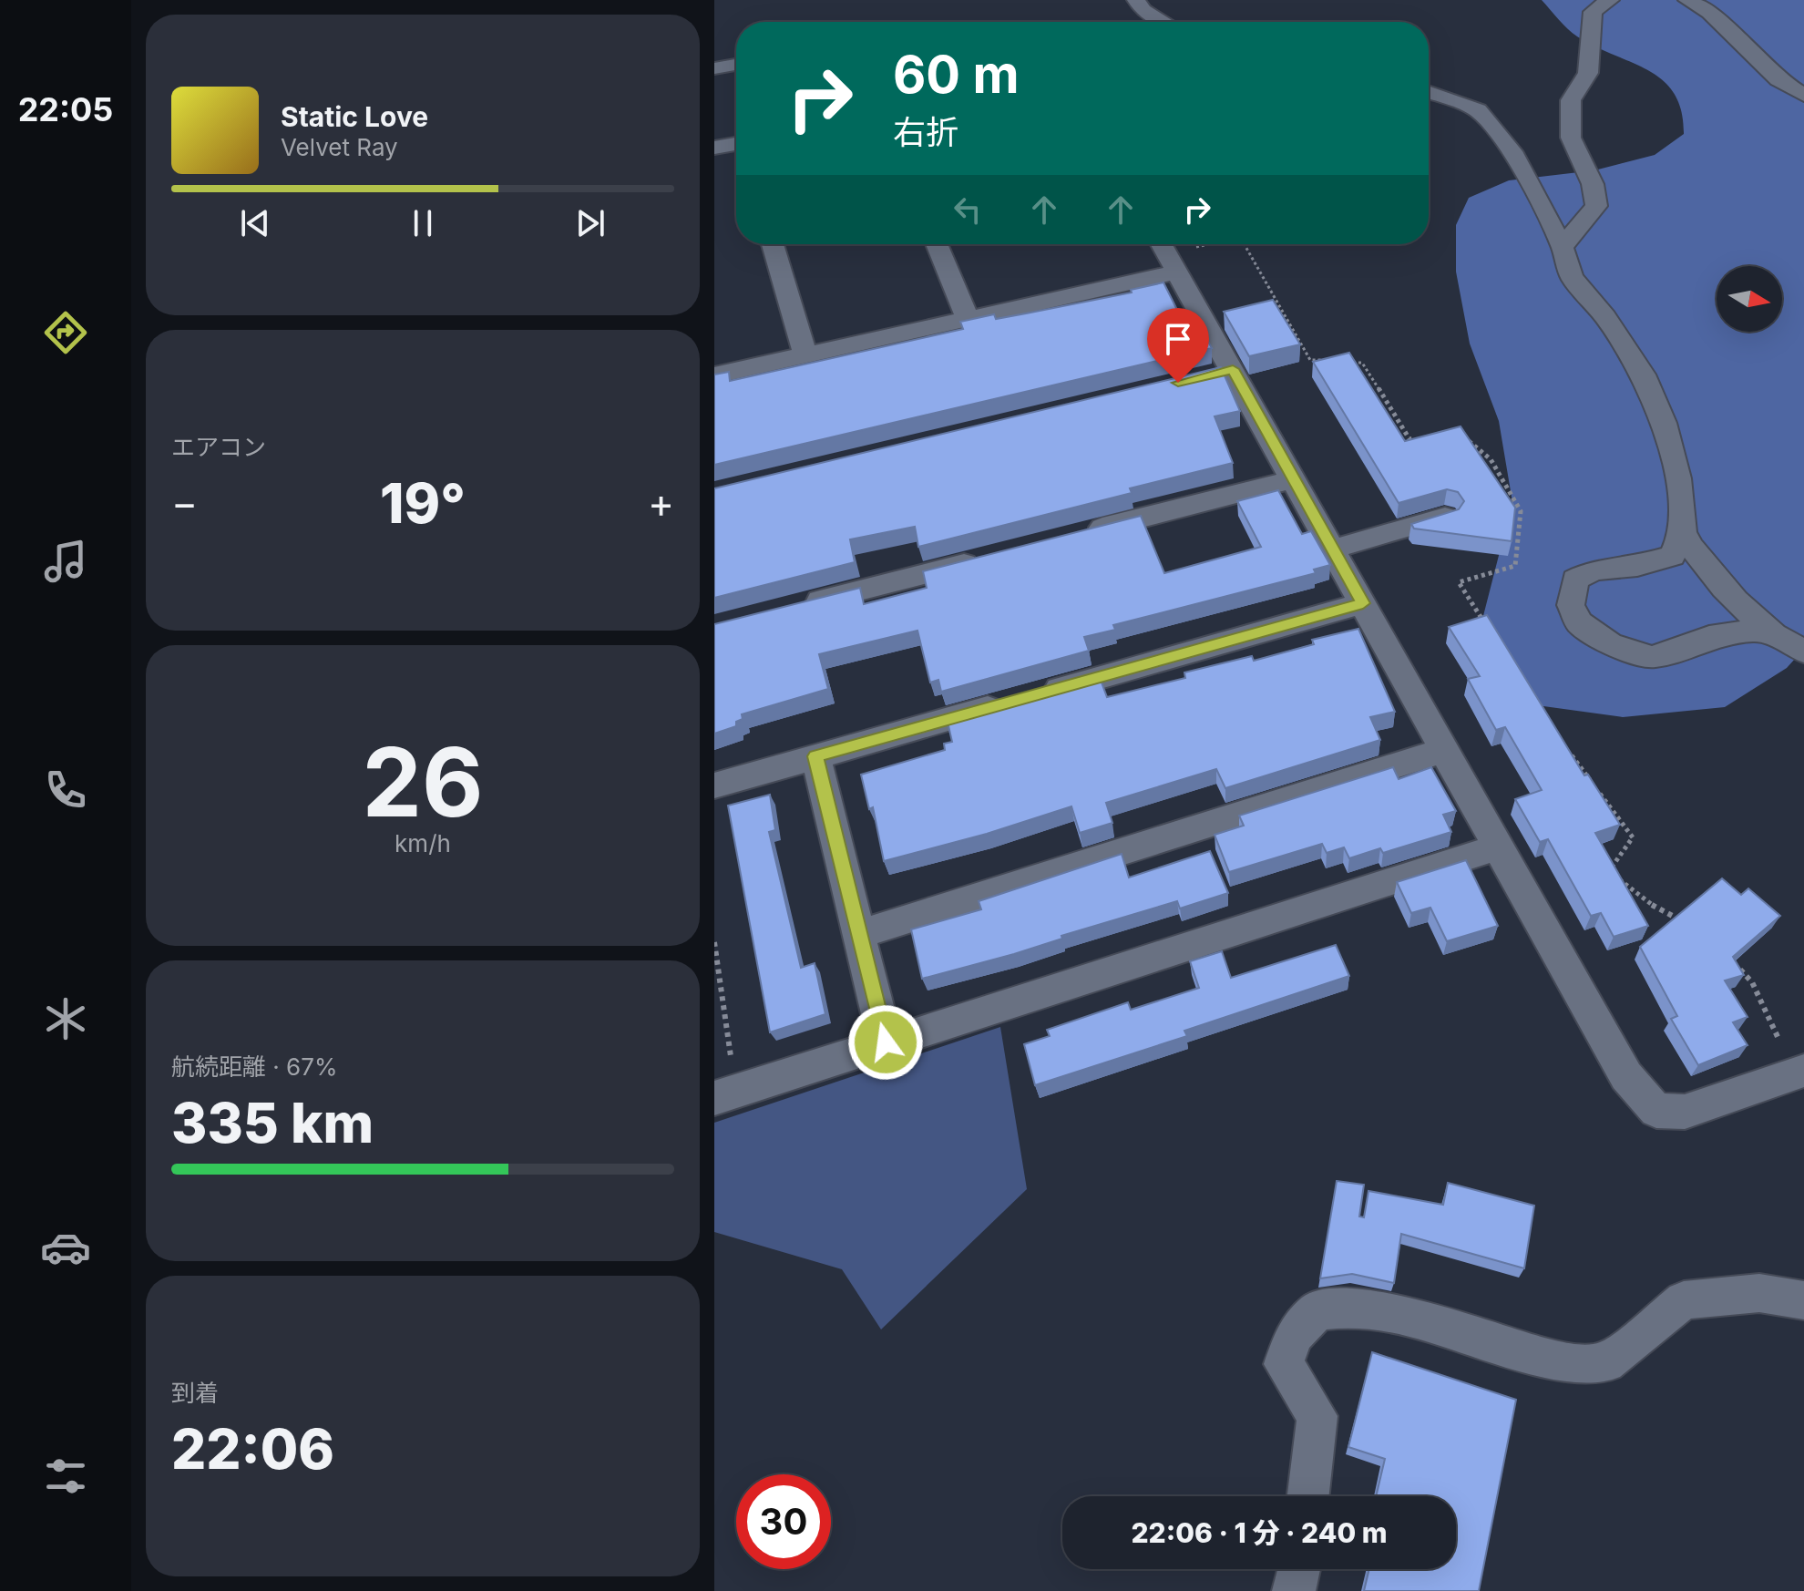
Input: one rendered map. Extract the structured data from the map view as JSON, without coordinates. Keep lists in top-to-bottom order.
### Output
{
  "north": "right",
  "page": {
    "tabs": "22:05",
    "turn": ["60 m", "右折"],
    "song": ["Static Love", "Velvet Ray"],
    "tile": [
      "エアコン",
      ["26", "km/h"],
      ["航続距離 · 67%", "335 km"],
      ["到着", "22:06"]
    ],
    "heat": ["−", "19°", "+"],
    "limit": "30",
    "trip": "22:06 · 1 分 · 240 m"
  }
}
